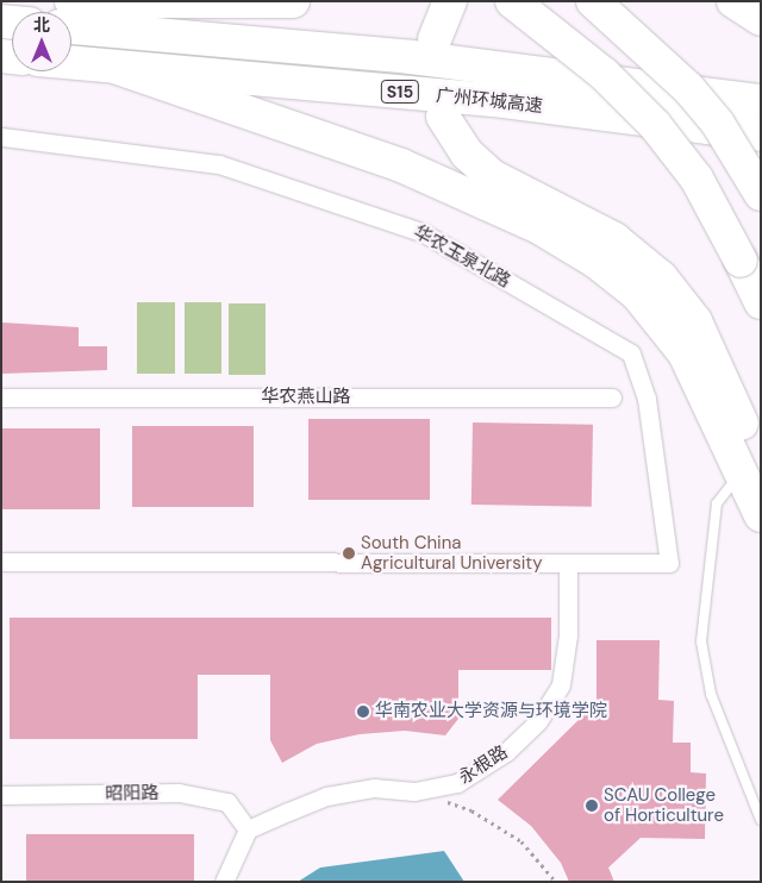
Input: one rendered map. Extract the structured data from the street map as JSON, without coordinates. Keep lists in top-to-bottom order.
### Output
{
  "streets": {
    "highway": ["S15", "广州环城高速"],
    "street": [
      "华农玉泉北路",
      "华农燕山路",
      "永根路",
      "昭阳路"
    ]
  },
  "crossings": [
    ["华农玉泉北路", "永根路"],
    ["永根路", "昭阳路"]
  ],
  "places": ["South China Agricultural University", "华南农业大学资源与环境学院", "SCAU College of Horticulture"],
  "north": "top"
}
